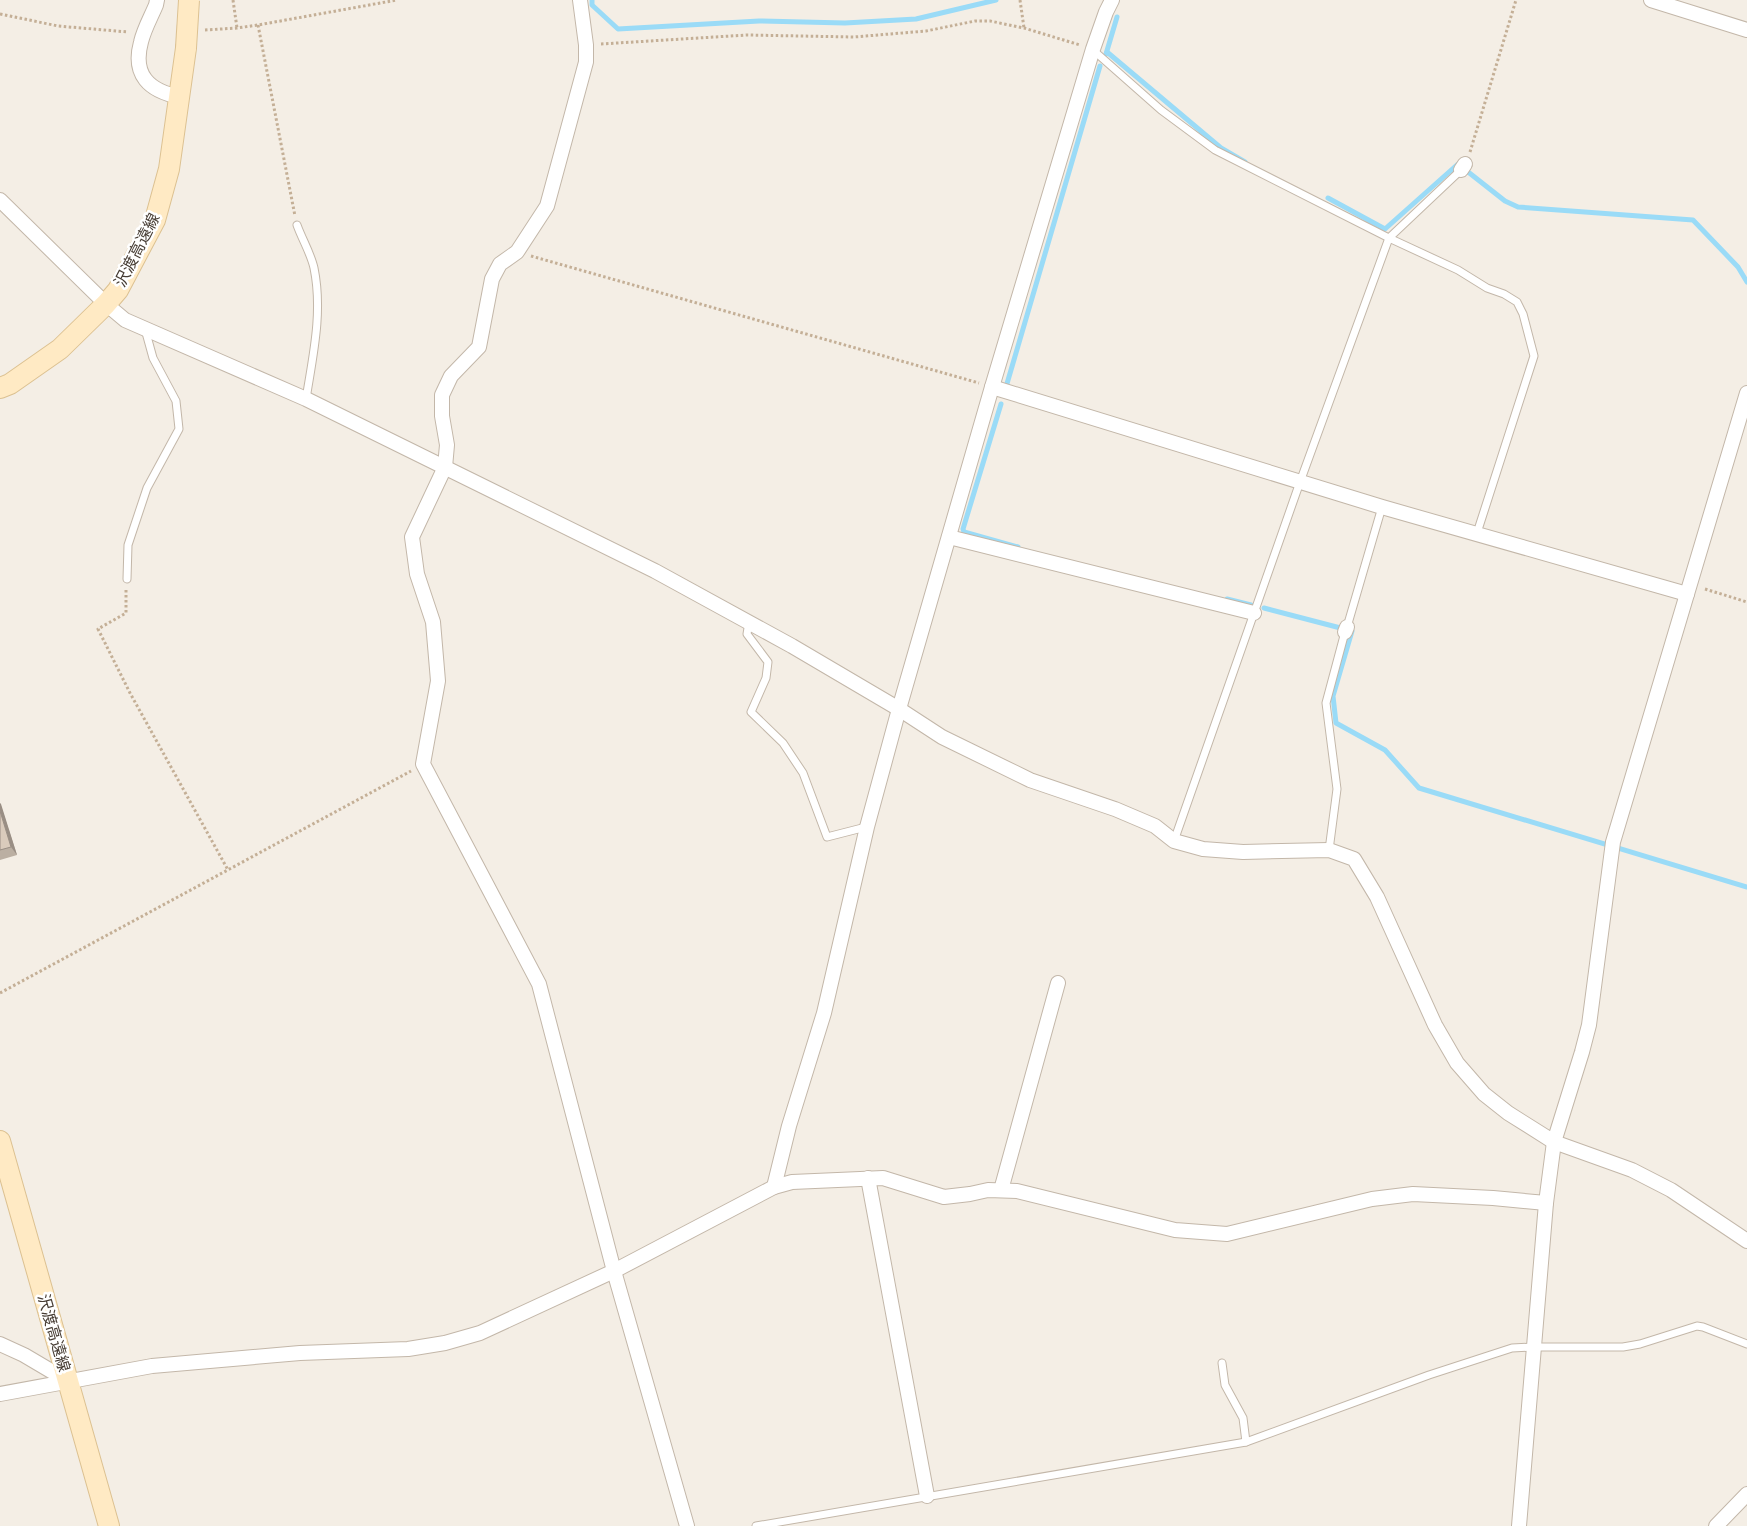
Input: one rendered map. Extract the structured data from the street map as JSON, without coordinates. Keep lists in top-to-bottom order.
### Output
{
  "streets": {
    "main road": ["沢渡高遠線"]
  }
}
